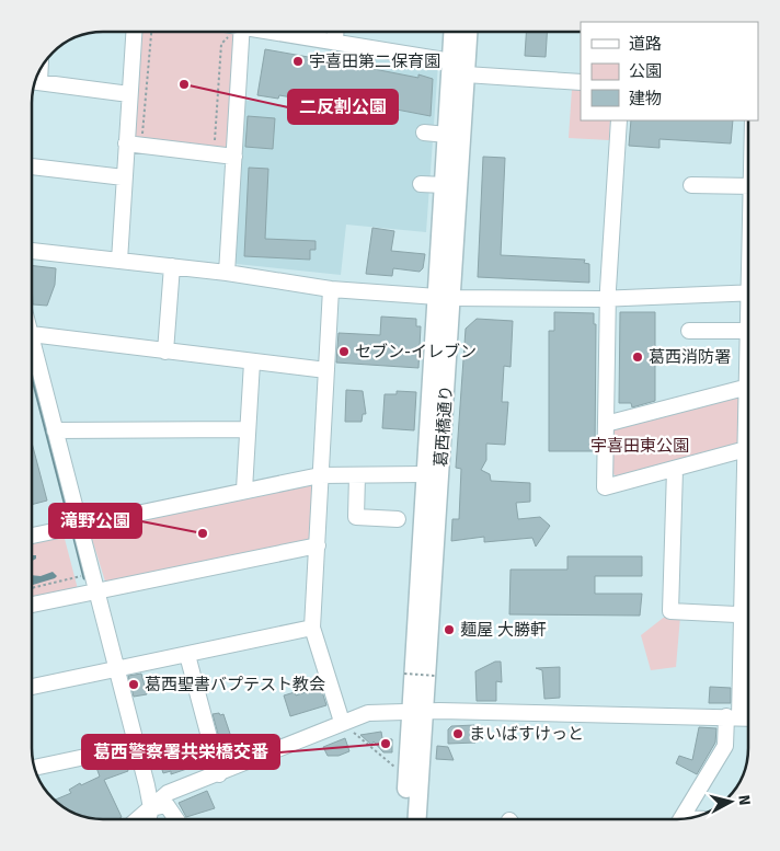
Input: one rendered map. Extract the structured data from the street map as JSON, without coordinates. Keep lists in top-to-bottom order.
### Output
{
  "streets": {
    "main road": ["葛西橋通り"]
  },
  "parks": ["宇喜田東公園"],
  "places": [
    "宇喜田第二保育園",
    "二反割公園",
    "セブン-イレブン",
    "葛西消防署",
    "滝野公園",
    "麺屋 大勝軒",
    "葛西聖書バプテスト教会",
    "まいばすけっと",
    "葛西警察署共栄橋交番"
  ],
  "legend": ["道路", "公園", "建物"],
  "north": "right"
}
